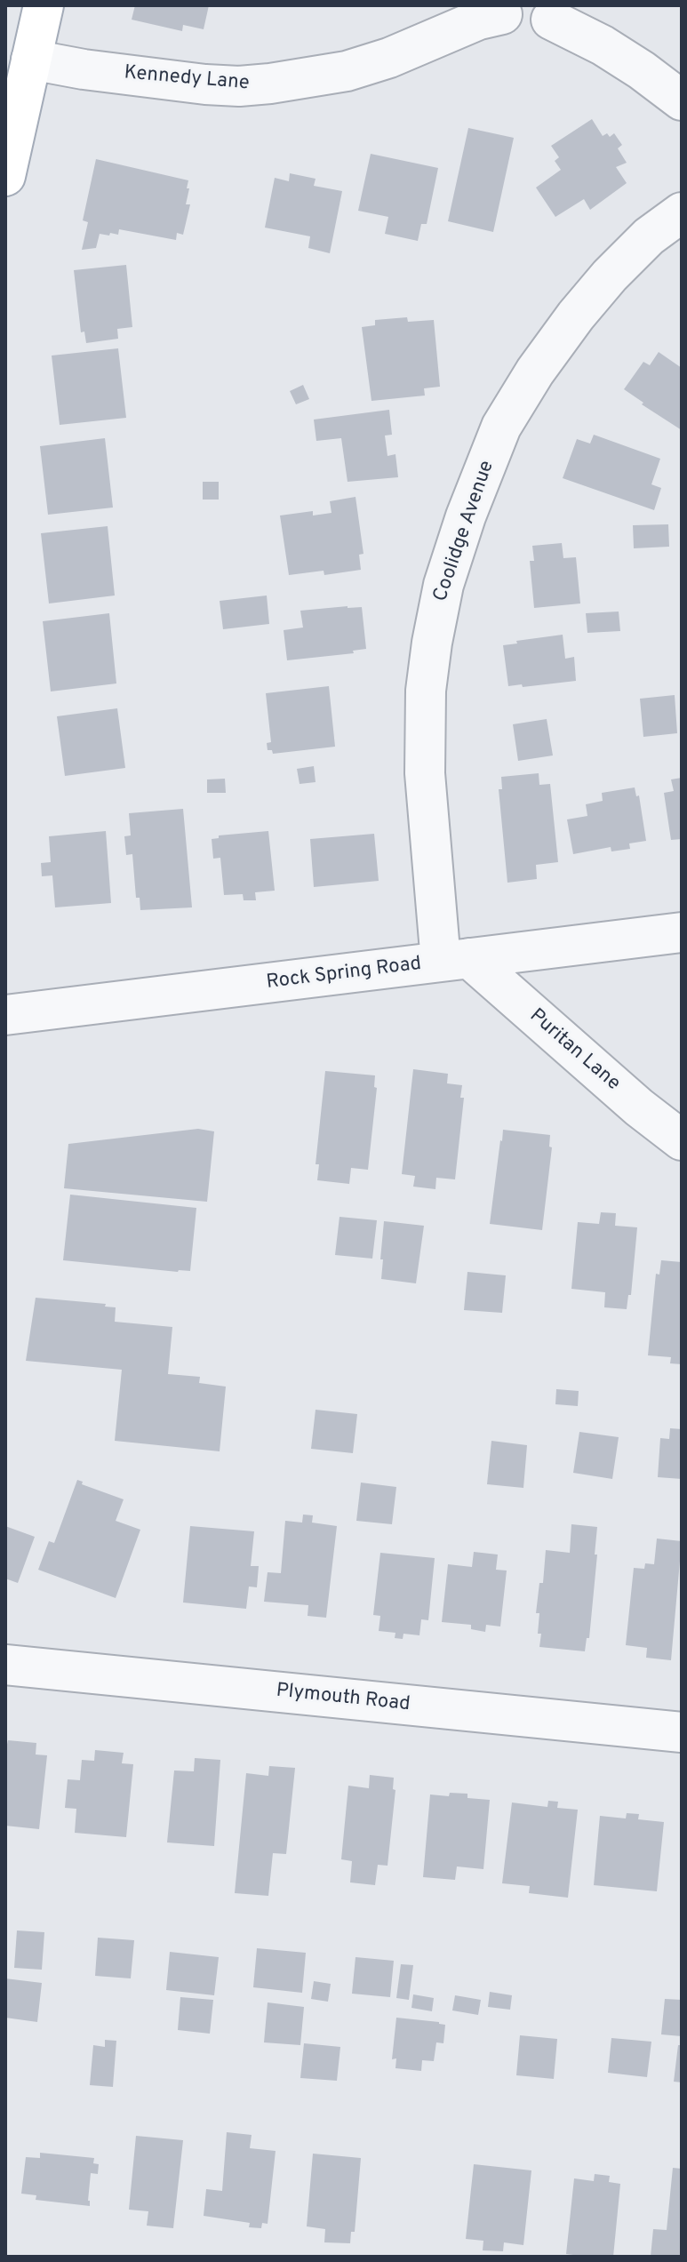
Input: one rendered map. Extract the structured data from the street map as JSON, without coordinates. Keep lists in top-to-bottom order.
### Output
{
  "streets": {
    "street": [
      "Kennedy Lane",
      "Coolidge Avenue",
      "Rock Spring Road",
      "Puritan Lane",
      "Plymouth Road"
    ]
  },
  "crossings": [
    ["Coolidge Avenue", "Rock Spring Road"],
    ["Coolidge Avenue", "Puritan Lane"],
    ["Rock Spring Road", "Puritan Lane"]
  ]
}
